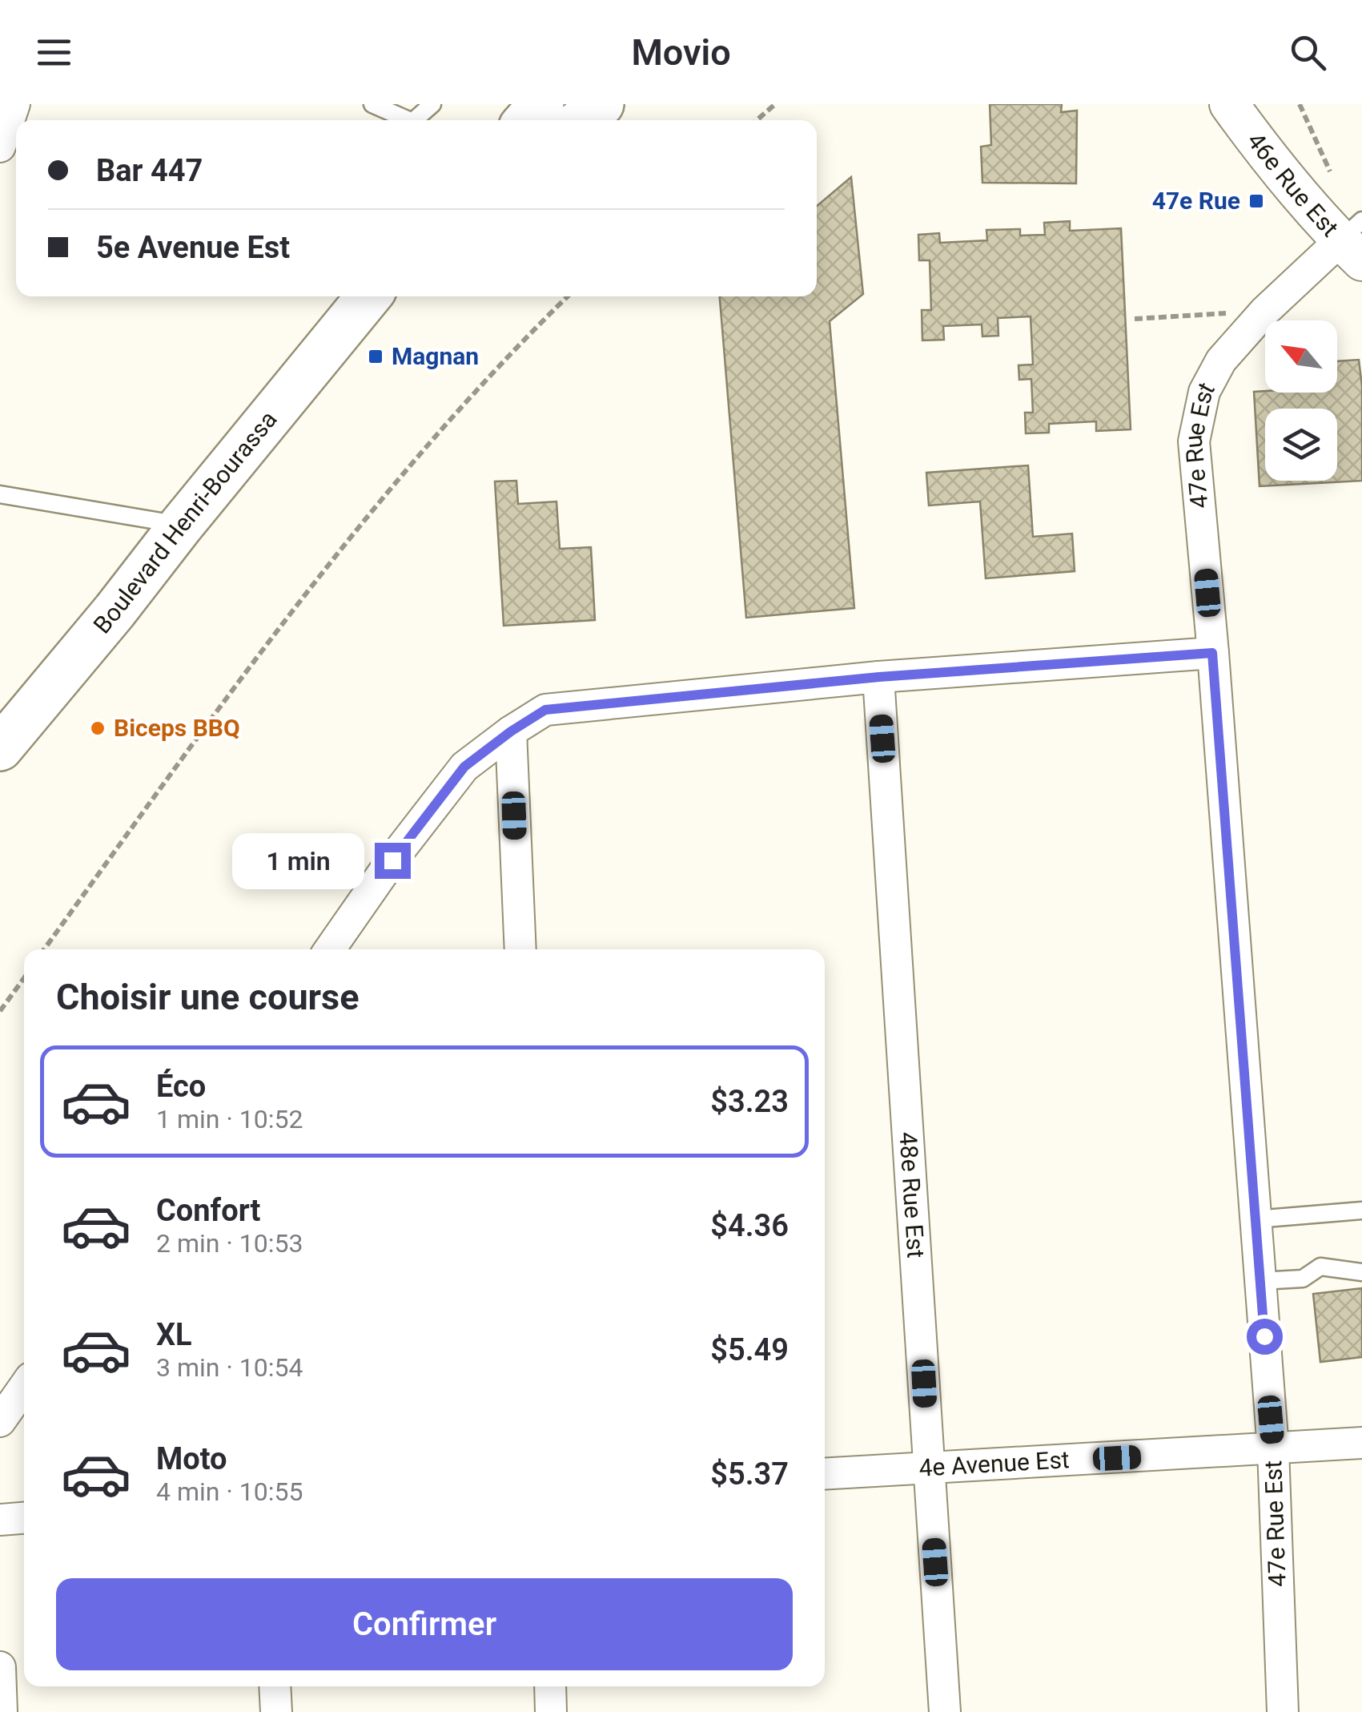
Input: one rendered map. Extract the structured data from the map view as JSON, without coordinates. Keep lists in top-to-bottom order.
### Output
{
  "streets": {
    "main road": ["Boulevard Henri-Bourassa"],
    "street": [
      "46e Rue Est",
      "47e Rue Est",
      "48e Rue Est",
      "4e Avenue Est"
    ]
  },
  "crossings": [
    ["46e Rue Est", "47e Rue Est"],
    ["47e Rue Est", "4e Avenue Est"],
    ["48e Rue Est", "4e Avenue Est"]
  ],
  "places": {
    "transit": ["47e Rue", "Magnan"],
    "other": ["Biceps BBQ"]
  },
  "north": "top left",
  "page": {
    "header": "Movio",
    "banner": ["Bar 447", "5e Avenue Est"],
    "bubble": "1 min",
    "heading": "Choisir une course",
    "list": [
      {
        "name": "Éco",
        "note": "1 min · 10:52",
        "value": "$3.23"
      },
      {
        "name": "Confort",
        "note": "2 min · 10:53",
        "value": "$4.36"
      },
      {
        "name": "XL",
        "note": "3 min · 10:54",
        "value": "$5.49"
      },
      {
        "name": "Moto",
        "note": "4 min · 10:55",
        "value": "$5.37"
      }
    ],
    "buttons": "Confirmer"
  }
}
